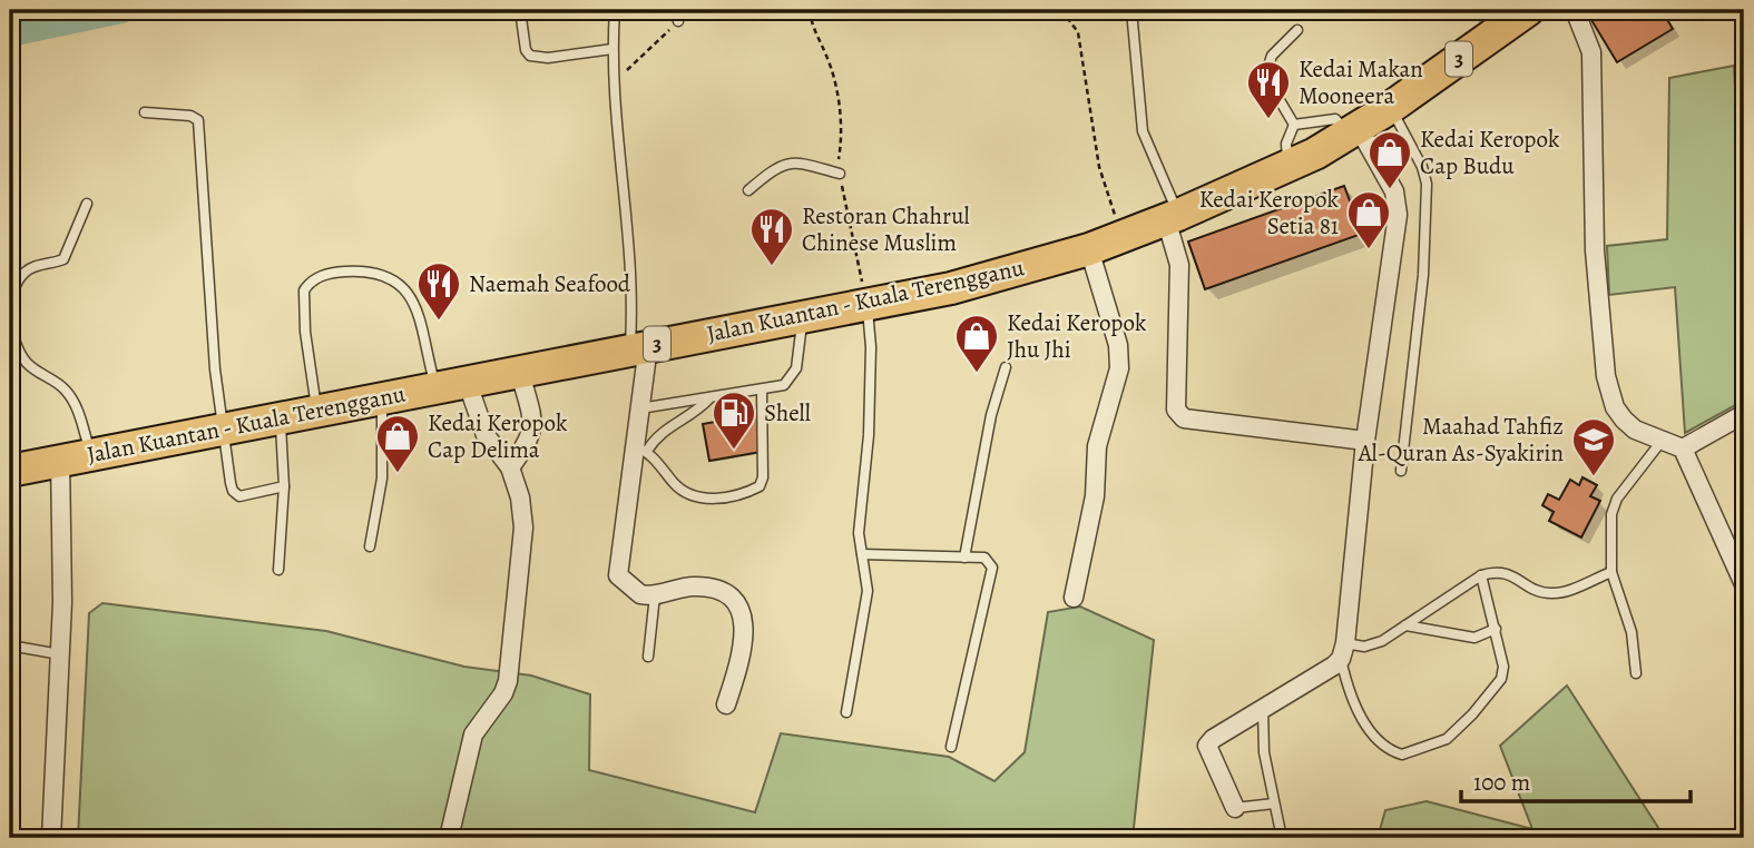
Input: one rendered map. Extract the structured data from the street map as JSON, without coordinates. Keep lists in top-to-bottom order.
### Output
{
  "streets": {
    "highway": ["3", "Jalan Kuantan - Kuala Terengganu"]
  },
  "places": {
    "restaurant": ["Kedai Makan Mooneera", "Restoran Chahrul Chinese Muslim", "Naemah Seafood"],
    "shop": [
      "Kedai Keropok Cap Budu",
      "Kedai Keropok Setia 81",
      "Kedai Keropok Jhu Jhi",
      "Kedai Keropok Cap Delima"
    ],
    "fuel station": ["Shell"],
    "school or university": ["Maahad Tahfiz Al-Quran As-Syakirin"]
  },
  "scale_bar": "100 m"
}
